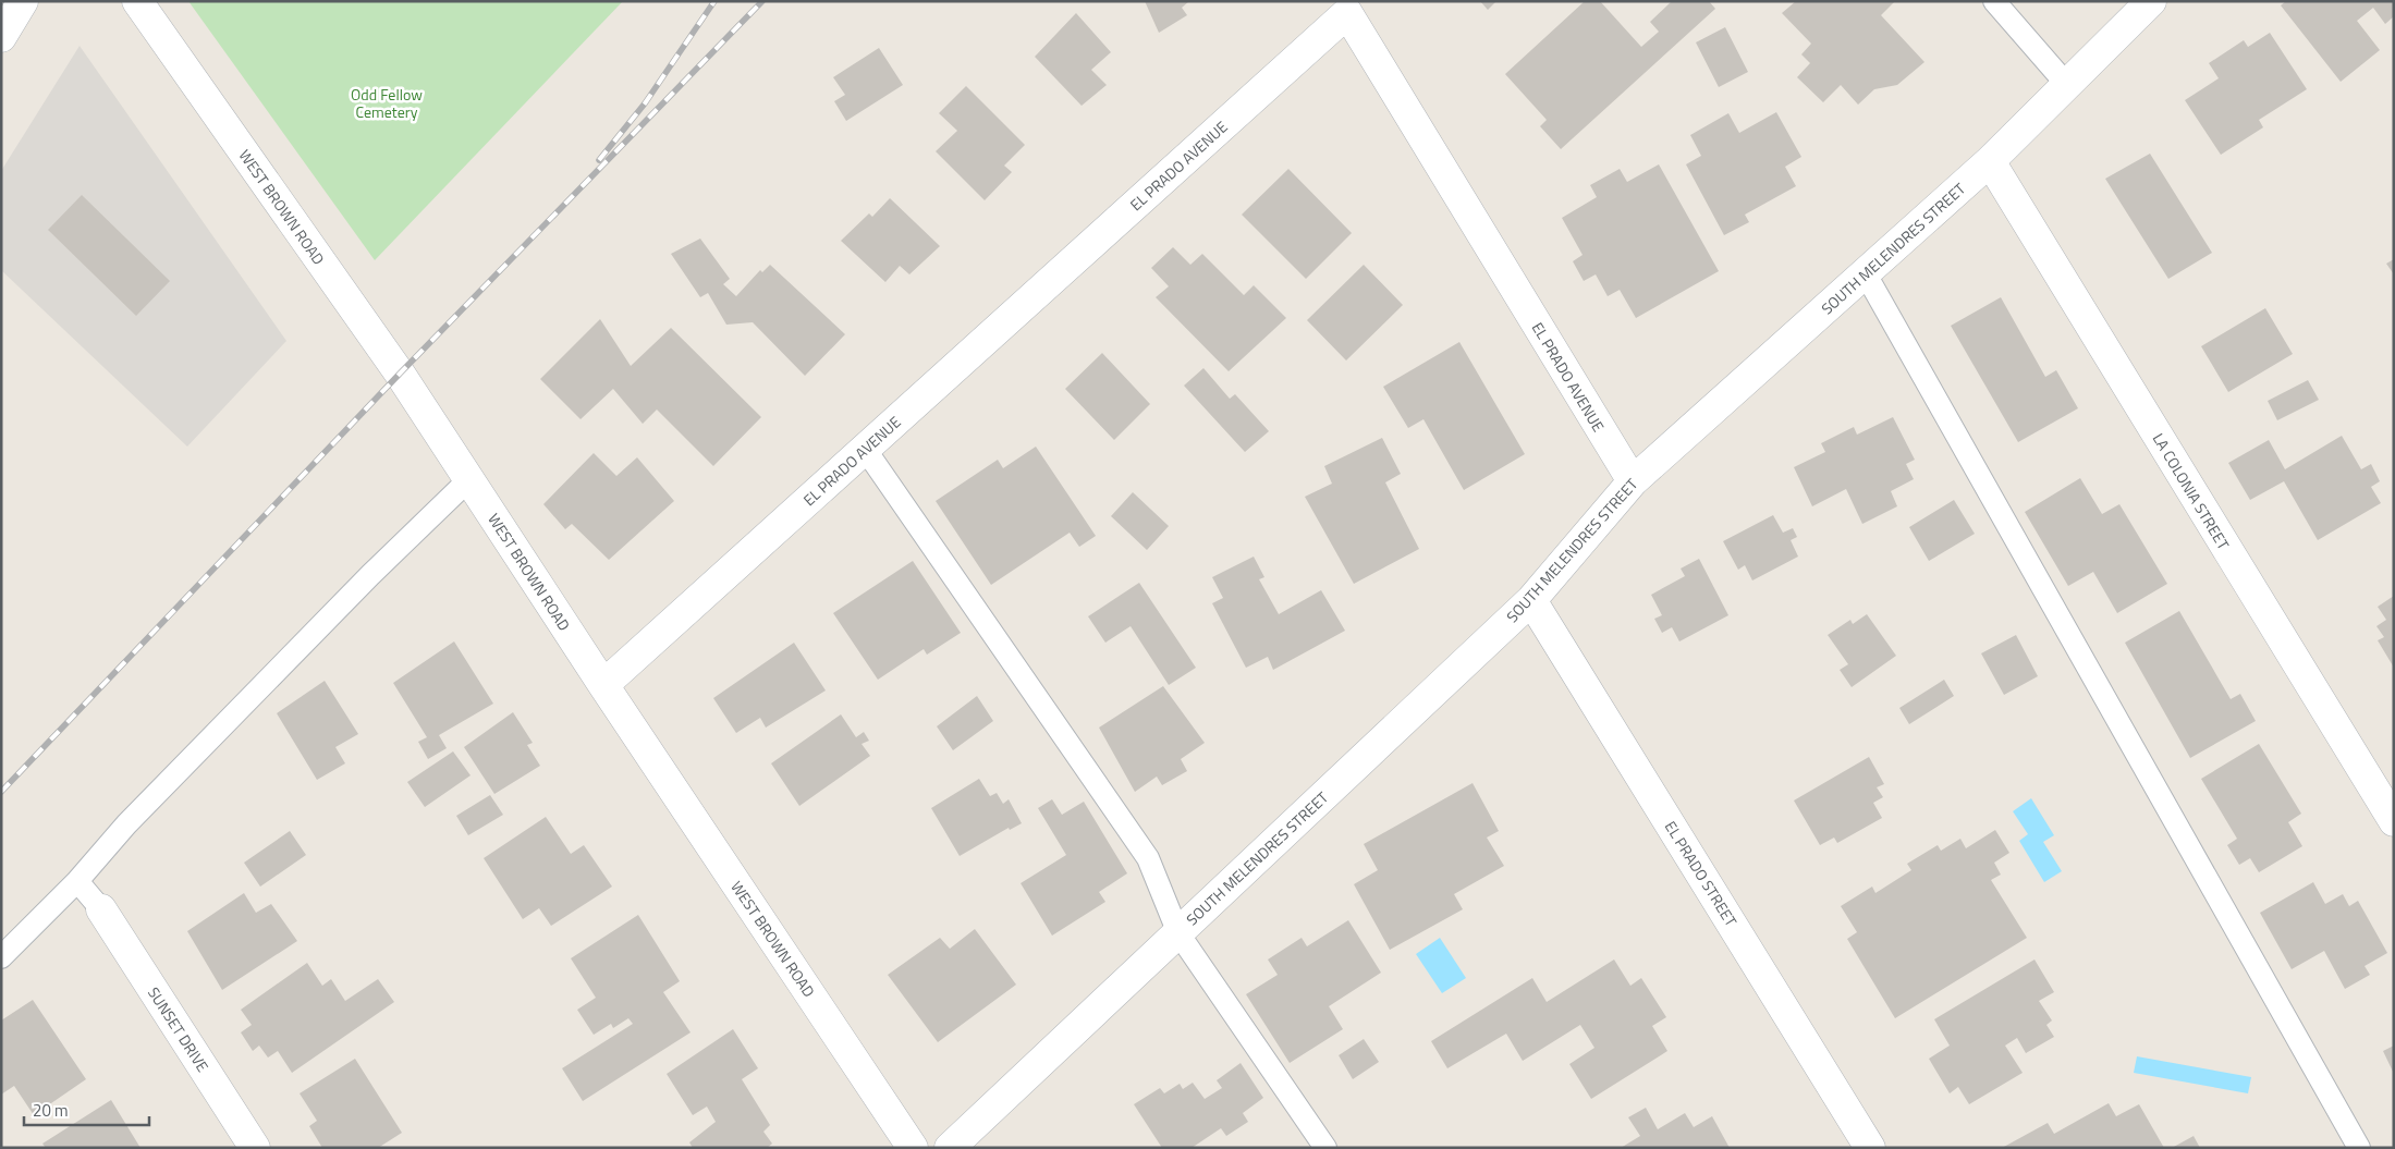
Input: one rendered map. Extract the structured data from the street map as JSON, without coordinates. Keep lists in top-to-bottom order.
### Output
{
  "streets": {
    "street": [
      "EL PRADO AVENUE",
      "WEST BROWN ROAD",
      "SOUTH MELENDRES STREET",
      "LA COLONIA STREET",
      "EL PRADO STREET",
      "SUNSET DRIVE"
    ]
  },
  "crossings": [
    ["EL PRADO AVENUE", "WEST BROWN ROAD"],
    ["EL PRADO AVENUE", "SOUTH MELENDRES STREET"],
    ["SOUTH MELENDRES STREET", "LA COLONIA STREET"],
    ["SOUTH MELENDRES STREET", "EL PRADO STREET"]
  ],
  "parks": ["Odd Fellow Cemetery"],
  "scale_bar": "20 m"
}
